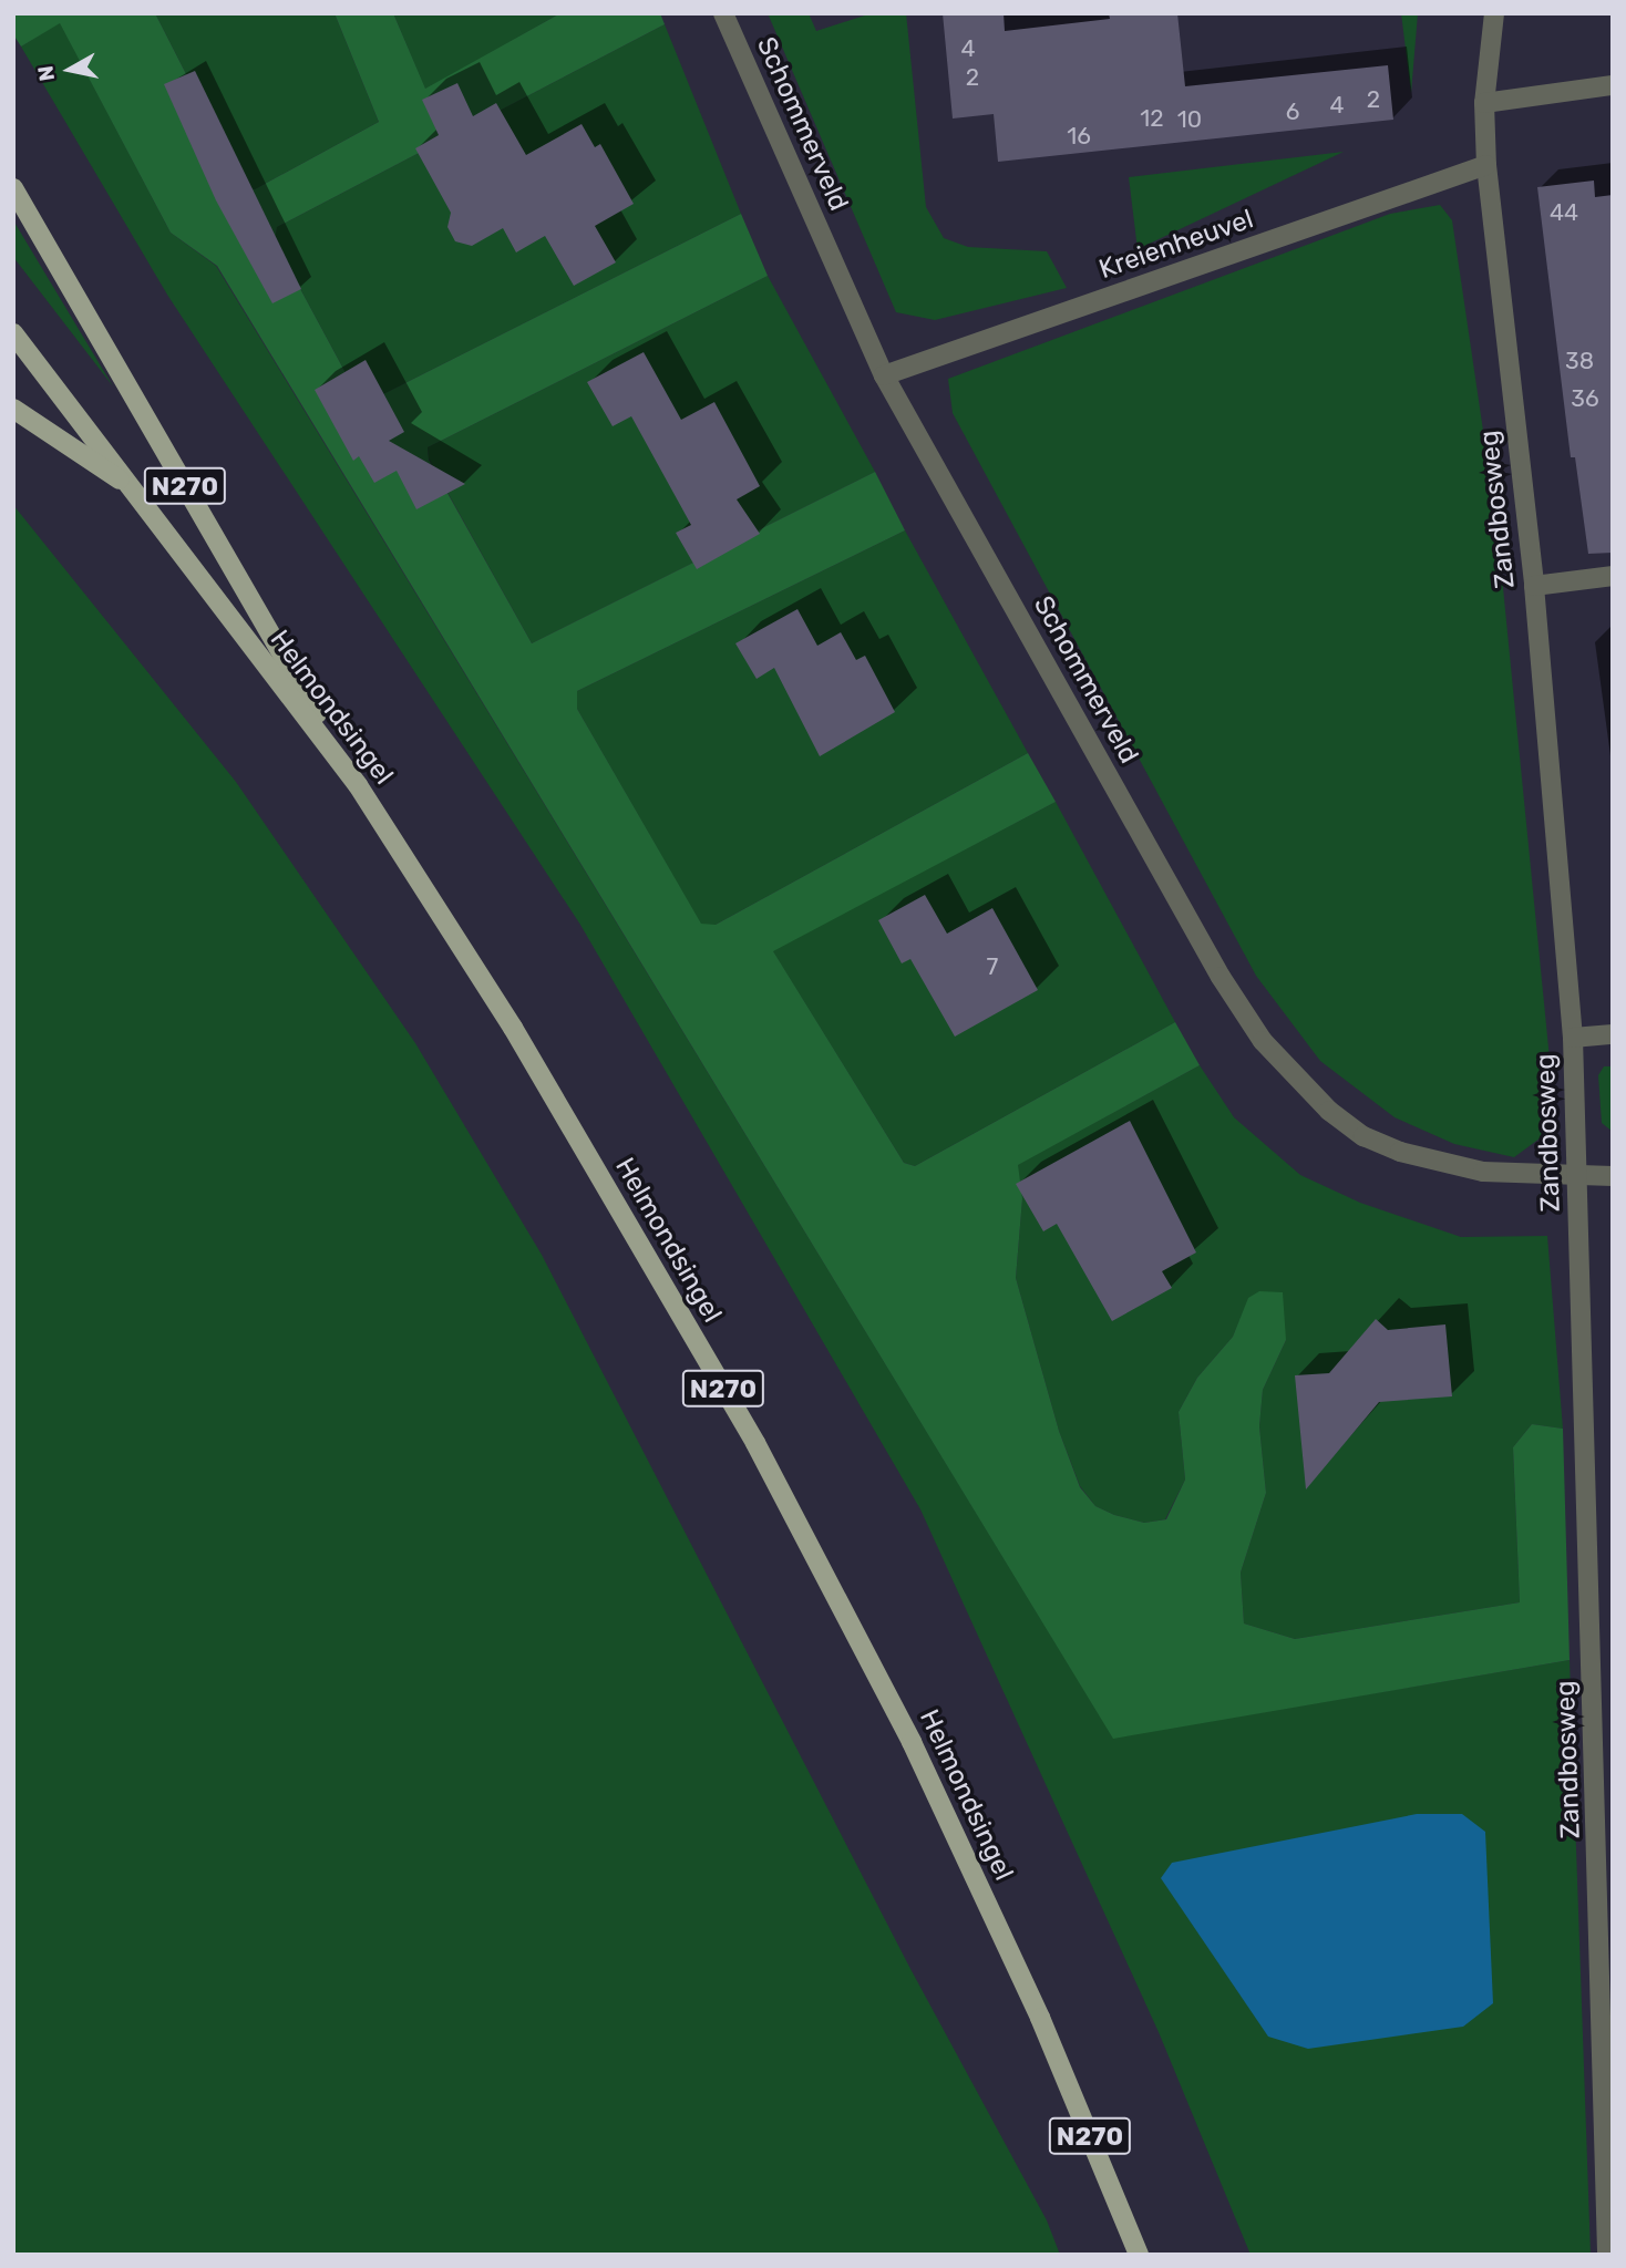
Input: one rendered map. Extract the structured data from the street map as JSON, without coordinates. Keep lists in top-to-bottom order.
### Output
{
  "streets": {
    "main road": ["N270", "Helmondsingel"],
    "street": ["Schommerveld", "Kreienheuvel", "Zandbosweg"]
  },
  "crossings": [
    ["Schommerveld", "Kreienheuvel"],
    ["Schommerveld", "Zandbosweg"],
    ["Kreienheuvel", "Zandbosweg"],
    ["N270", "Helmondsingel"]
  ],
  "house_numbers": [
    "4",
    "2",
    "2",
    "4",
    "6",
    "12",
    "10",
    "16",
    "44",
    "38",
    "36",
    "7"
  ],
  "north": "left"
}
